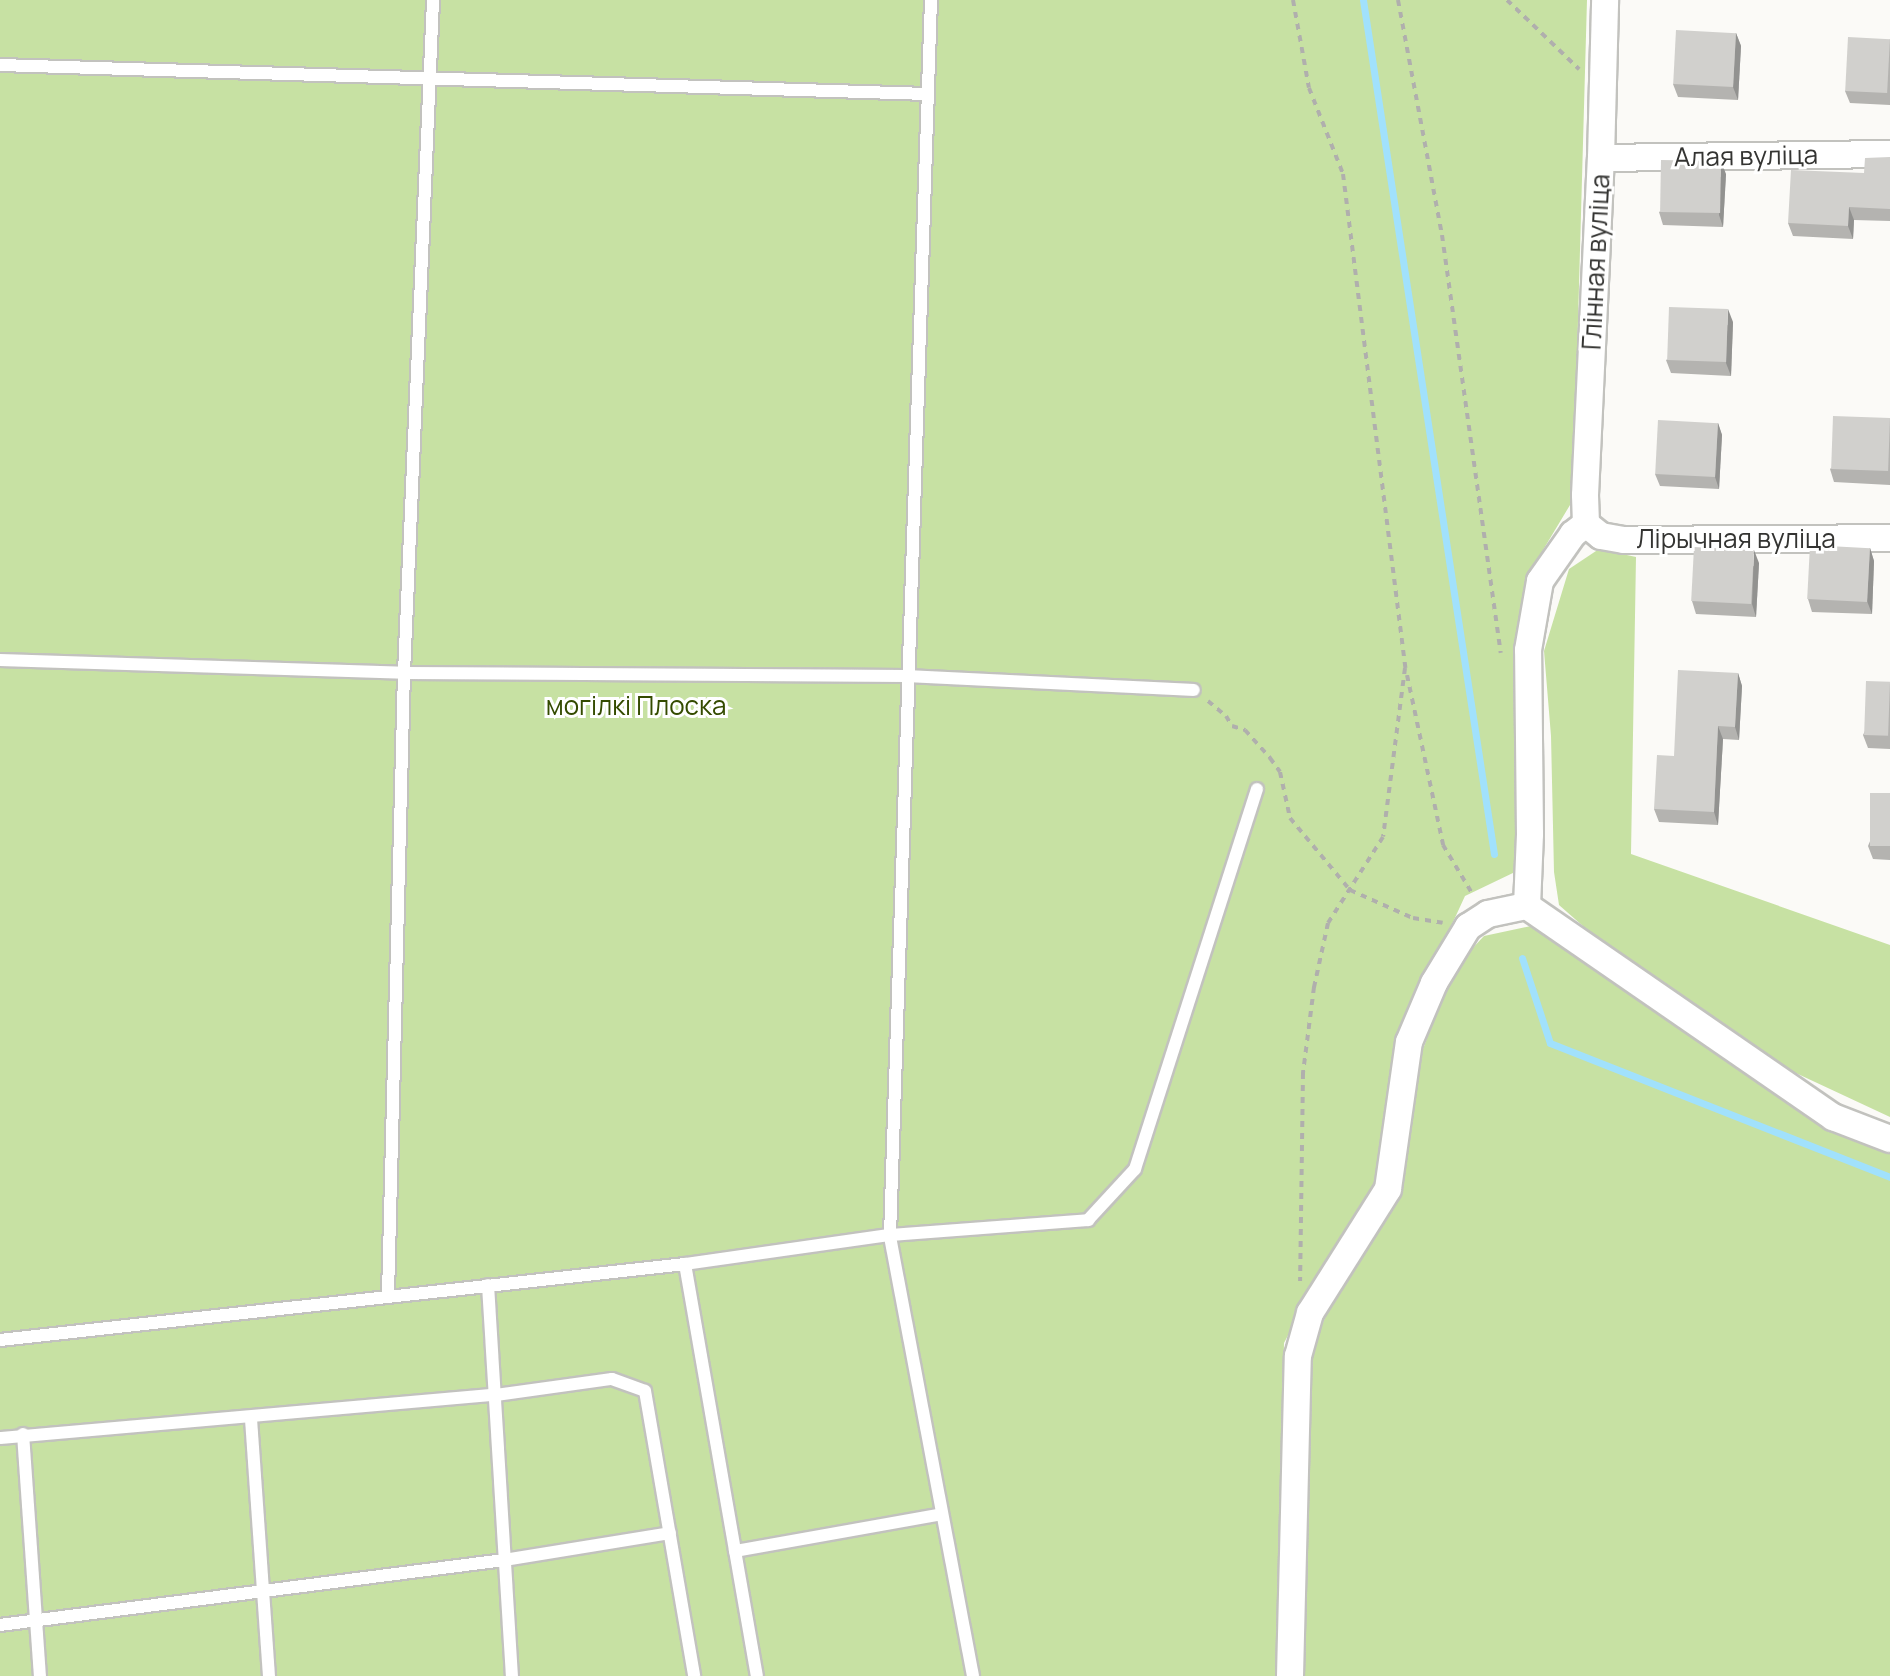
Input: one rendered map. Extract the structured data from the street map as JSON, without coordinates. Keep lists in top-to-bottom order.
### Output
{
  "streets": {
    "street": ["Алая вуліца", "Глінная вуліца", "Лірычная вуліца"]
  },
  "crossings": [
    ["Алая вуліца", "Глінная вуліца"],
    ["Глінная вуліца", "Лірычная вуліца"]
  ],
  "parks": ["могілкі Плоска"]
}
